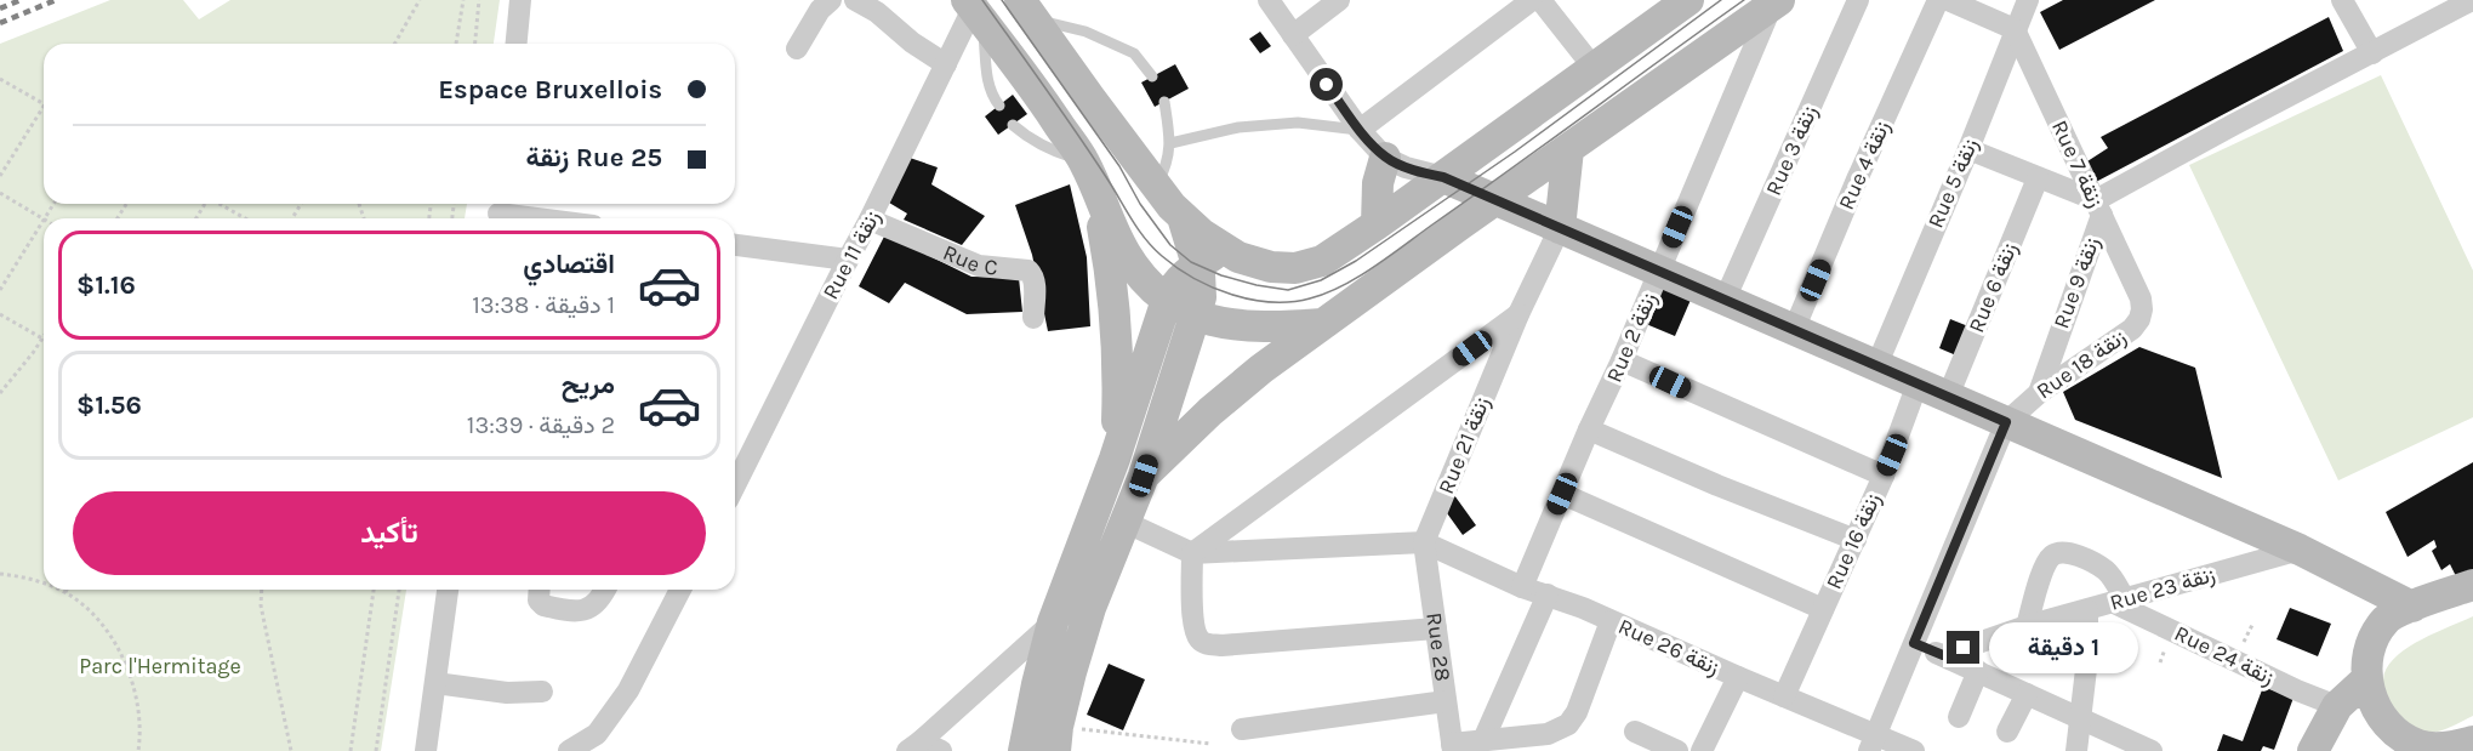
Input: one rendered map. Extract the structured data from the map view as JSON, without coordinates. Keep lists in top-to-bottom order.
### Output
{
  "streets": {
    "street": [
      "Rue 3 زنقة",
      "Rue 7 زنقة",
      "Rue 4 زنقة",
      "Rue 5 زنقة",
      "Rue 11 زنقة",
      "Rue C",
      "Rue 9 زنقة",
      "Rue 6 زنقة",
      "Rue 2 زنقة",
      "Rue 18 زنقة",
      "Rue 21 زنقة",
      "Rue 16 زنقة",
      "Rue 23 زنقة",
      "Rue 28",
      "Rue 26 زنقة",
      "Rue 24 زنقة"
    ]
  },
  "crossings": [
    ["Rue 7 زنقة", "Rue 5 زنقة"],
    ["Rue 7 زنقة", "Rue 9 زنقة"],
    ["Rue 7 زنقة", "Rue 18 زنقة"],
    ["Rue 11 زنقة", "Rue C"],
    ["Rue 9 زنقة", "Rue 18 زنقة"],
    ["Rue 2 زنقة", "Rue 26 زنقة"],
    ["Rue 21 زنقة", "Rue 28"],
    ["Rue 21 زنقة", "Rue 26 زنقة"],
    ["Rue 16 زنقة", "Rue 26 زنقة"],
    ["Rue 23 زنقة", "Rue 24 زنقة"],
    ["Rue 28", "Rue 26 زنقة"]
  ],
  "parks": ["Parc l'Hermitage"],
  "page": {
    "banner": ["Espace Bruxellois", "Rue 25 زنقة"],
    "list": [
      {
        "name": "اقتصادي",
        "note": "1 دقيقة · 13:38",
        "value": "$1.16"
      },
      {
        "name": "مريح",
        "note": "2 دقيقة · 13:39",
        "value": "$1.56"
      }
    ],
    "buttons": "تأكيد",
    "bubble": "1 دقيقة"
  }
}
